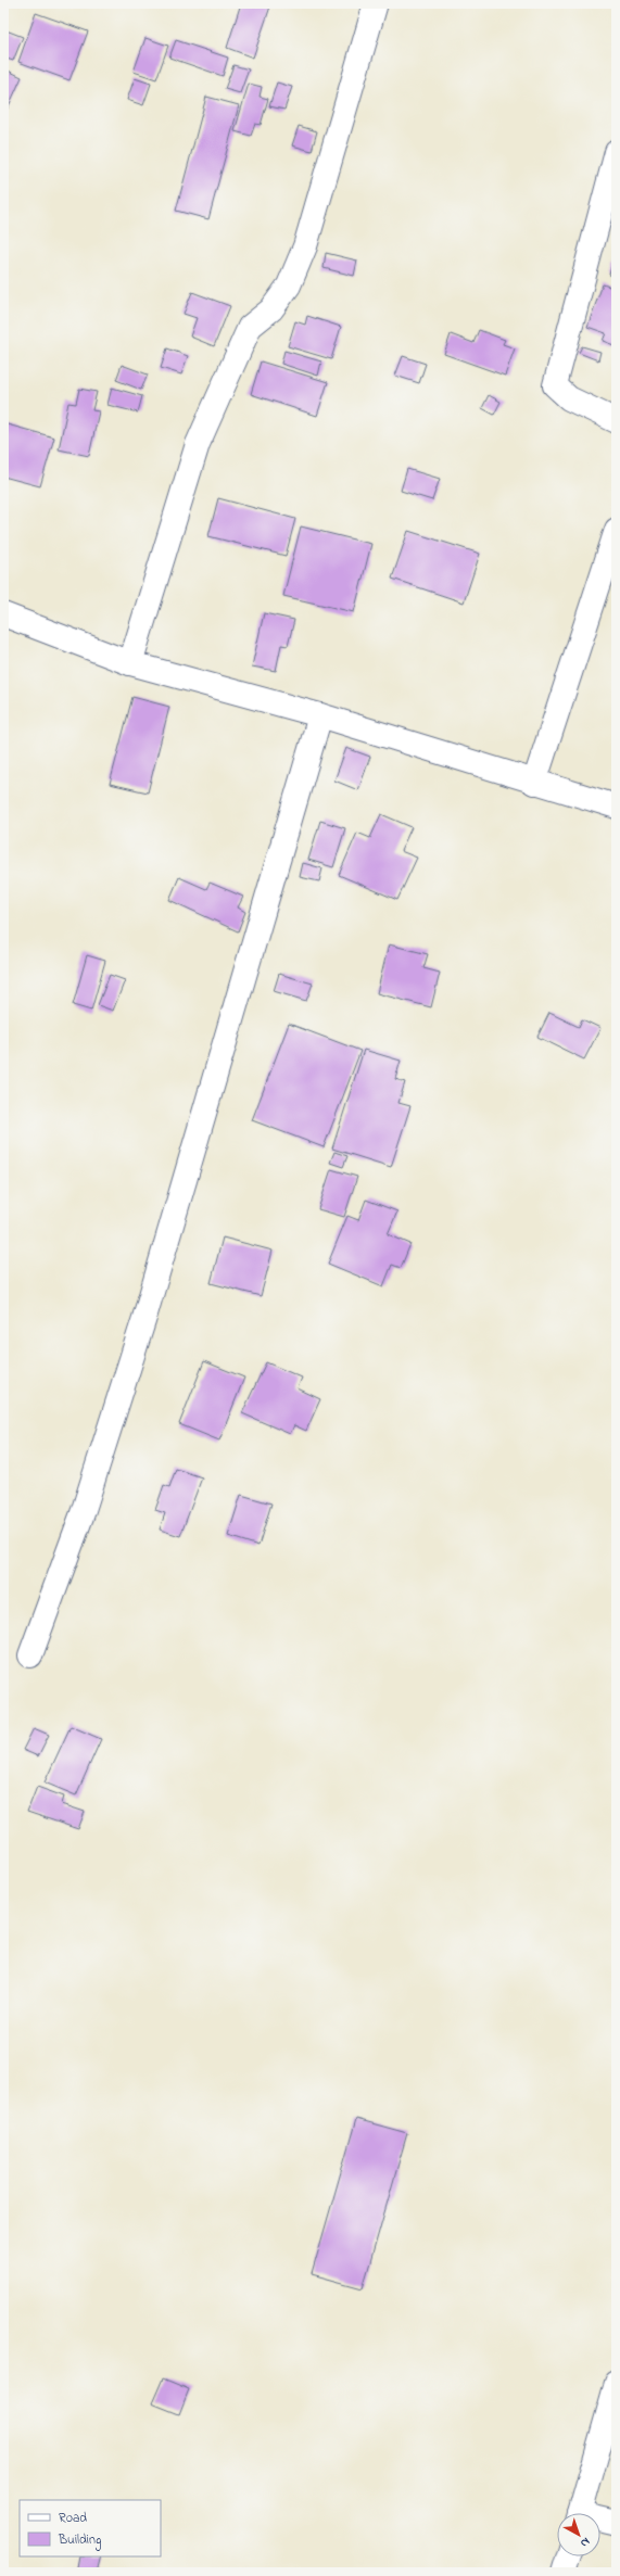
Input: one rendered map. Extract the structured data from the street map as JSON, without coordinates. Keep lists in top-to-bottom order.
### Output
{
  "legend": ["Road", "Building"],
  "north": "bottom right"
}
